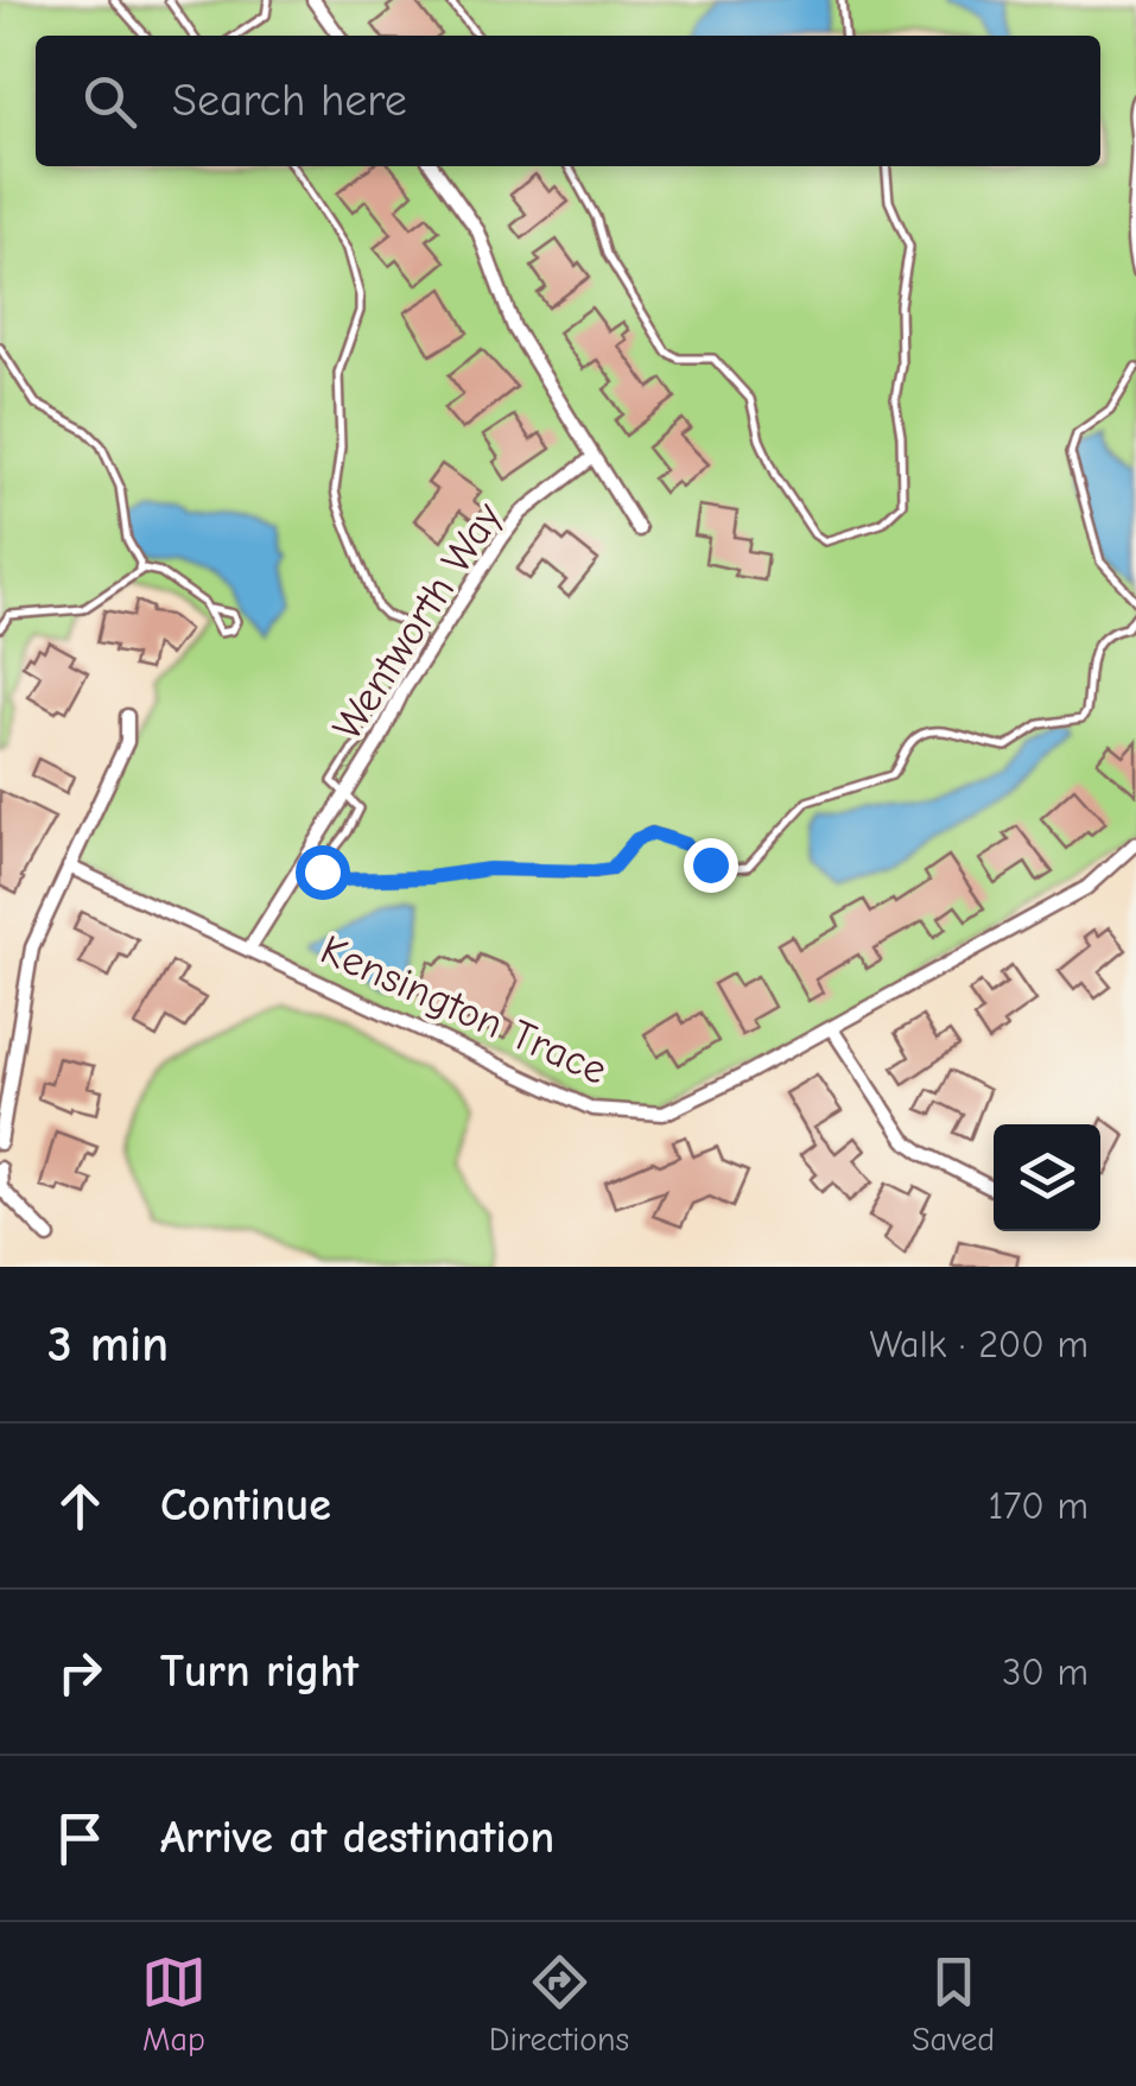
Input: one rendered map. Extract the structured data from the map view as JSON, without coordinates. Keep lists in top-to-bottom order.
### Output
{
  "streets": {
    "street": ["Wentworth Way", "Kensington Trace"]
  },
  "crossings": [
    ["Wentworth Way", "Kensington Trace"]
  ],
  "page": {
    "search": "Search here",
    "heading": ["3 min", "Walk · 200 m"],
    "list": [
      ["Continue", "170 m"],
      ["Turn right", "30 m"],
      "Arrive at destination"
    ],
    "nav": ["Map", "Directions", "Saved"]
  }
}
